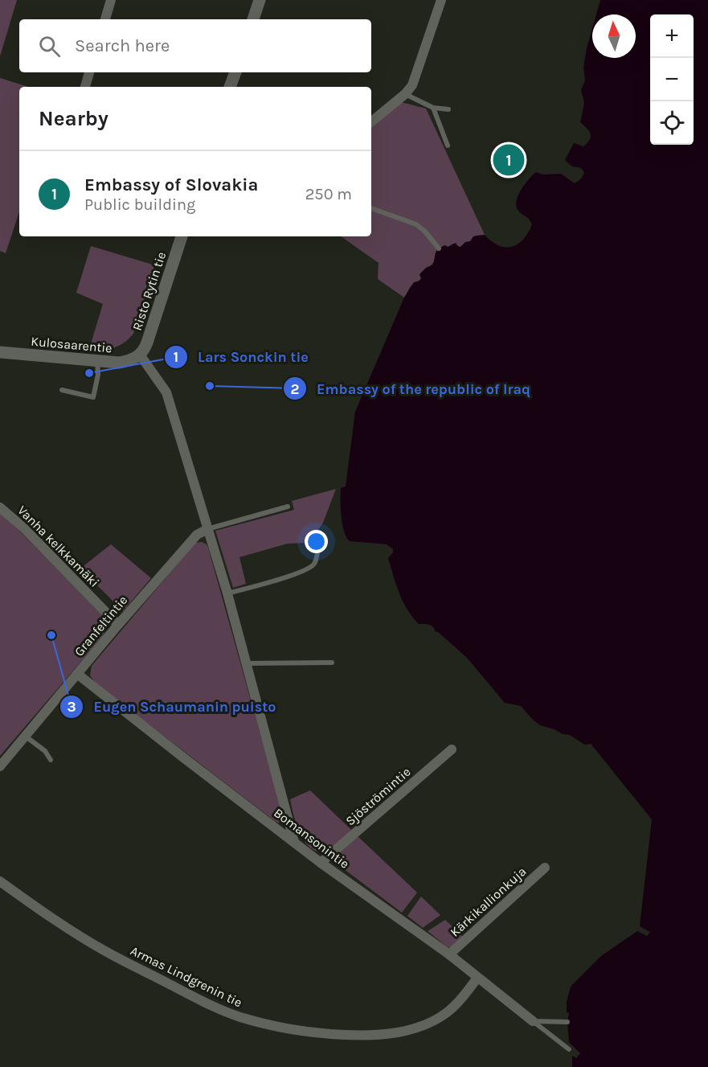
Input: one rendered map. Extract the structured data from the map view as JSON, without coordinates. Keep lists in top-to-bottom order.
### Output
{
  "streets": {
    "street": [
      "Risto Rytin tie",
      "Kulosaarentie",
      "Vanha kelkkamäki",
      "Granfeltintie",
      "Sjöströmintie",
      "Bomansonintie",
      "Kärkikallionkuja",
      "Armas Lindgrenin tie"
    ]
  },
  "crossings": [
    ["Risto Rytin tie", "Kulosaarentie"],
    ["Vanha kelkkamäki", "Granfeltintie"],
    ["Granfeltintie", "Bomansonintie"],
    ["Sjöströmintie", "Bomansonintie"],
    ["Bomansonintie", "Kärkikallionkuja"],
    ["Bomansonintie", "Armas Lindgrenin tie"]
  ],
  "places": ["Lars Sonckin tie", "Embassy of the republic of Iraq", "Eugen Schaumanin puisto"],
  "north": "top",
  "page": {
    "map_buttons": ["+", "−"],
    "search": "Search here",
    "heading": "Nearby",
    "pins": "1",
    "list": [
      {
        "mark": "1",
        "name": "Embassy of Slovakia",
        "note": "Public building",
        "value": "250 m"
      }
    ]
  }
}
